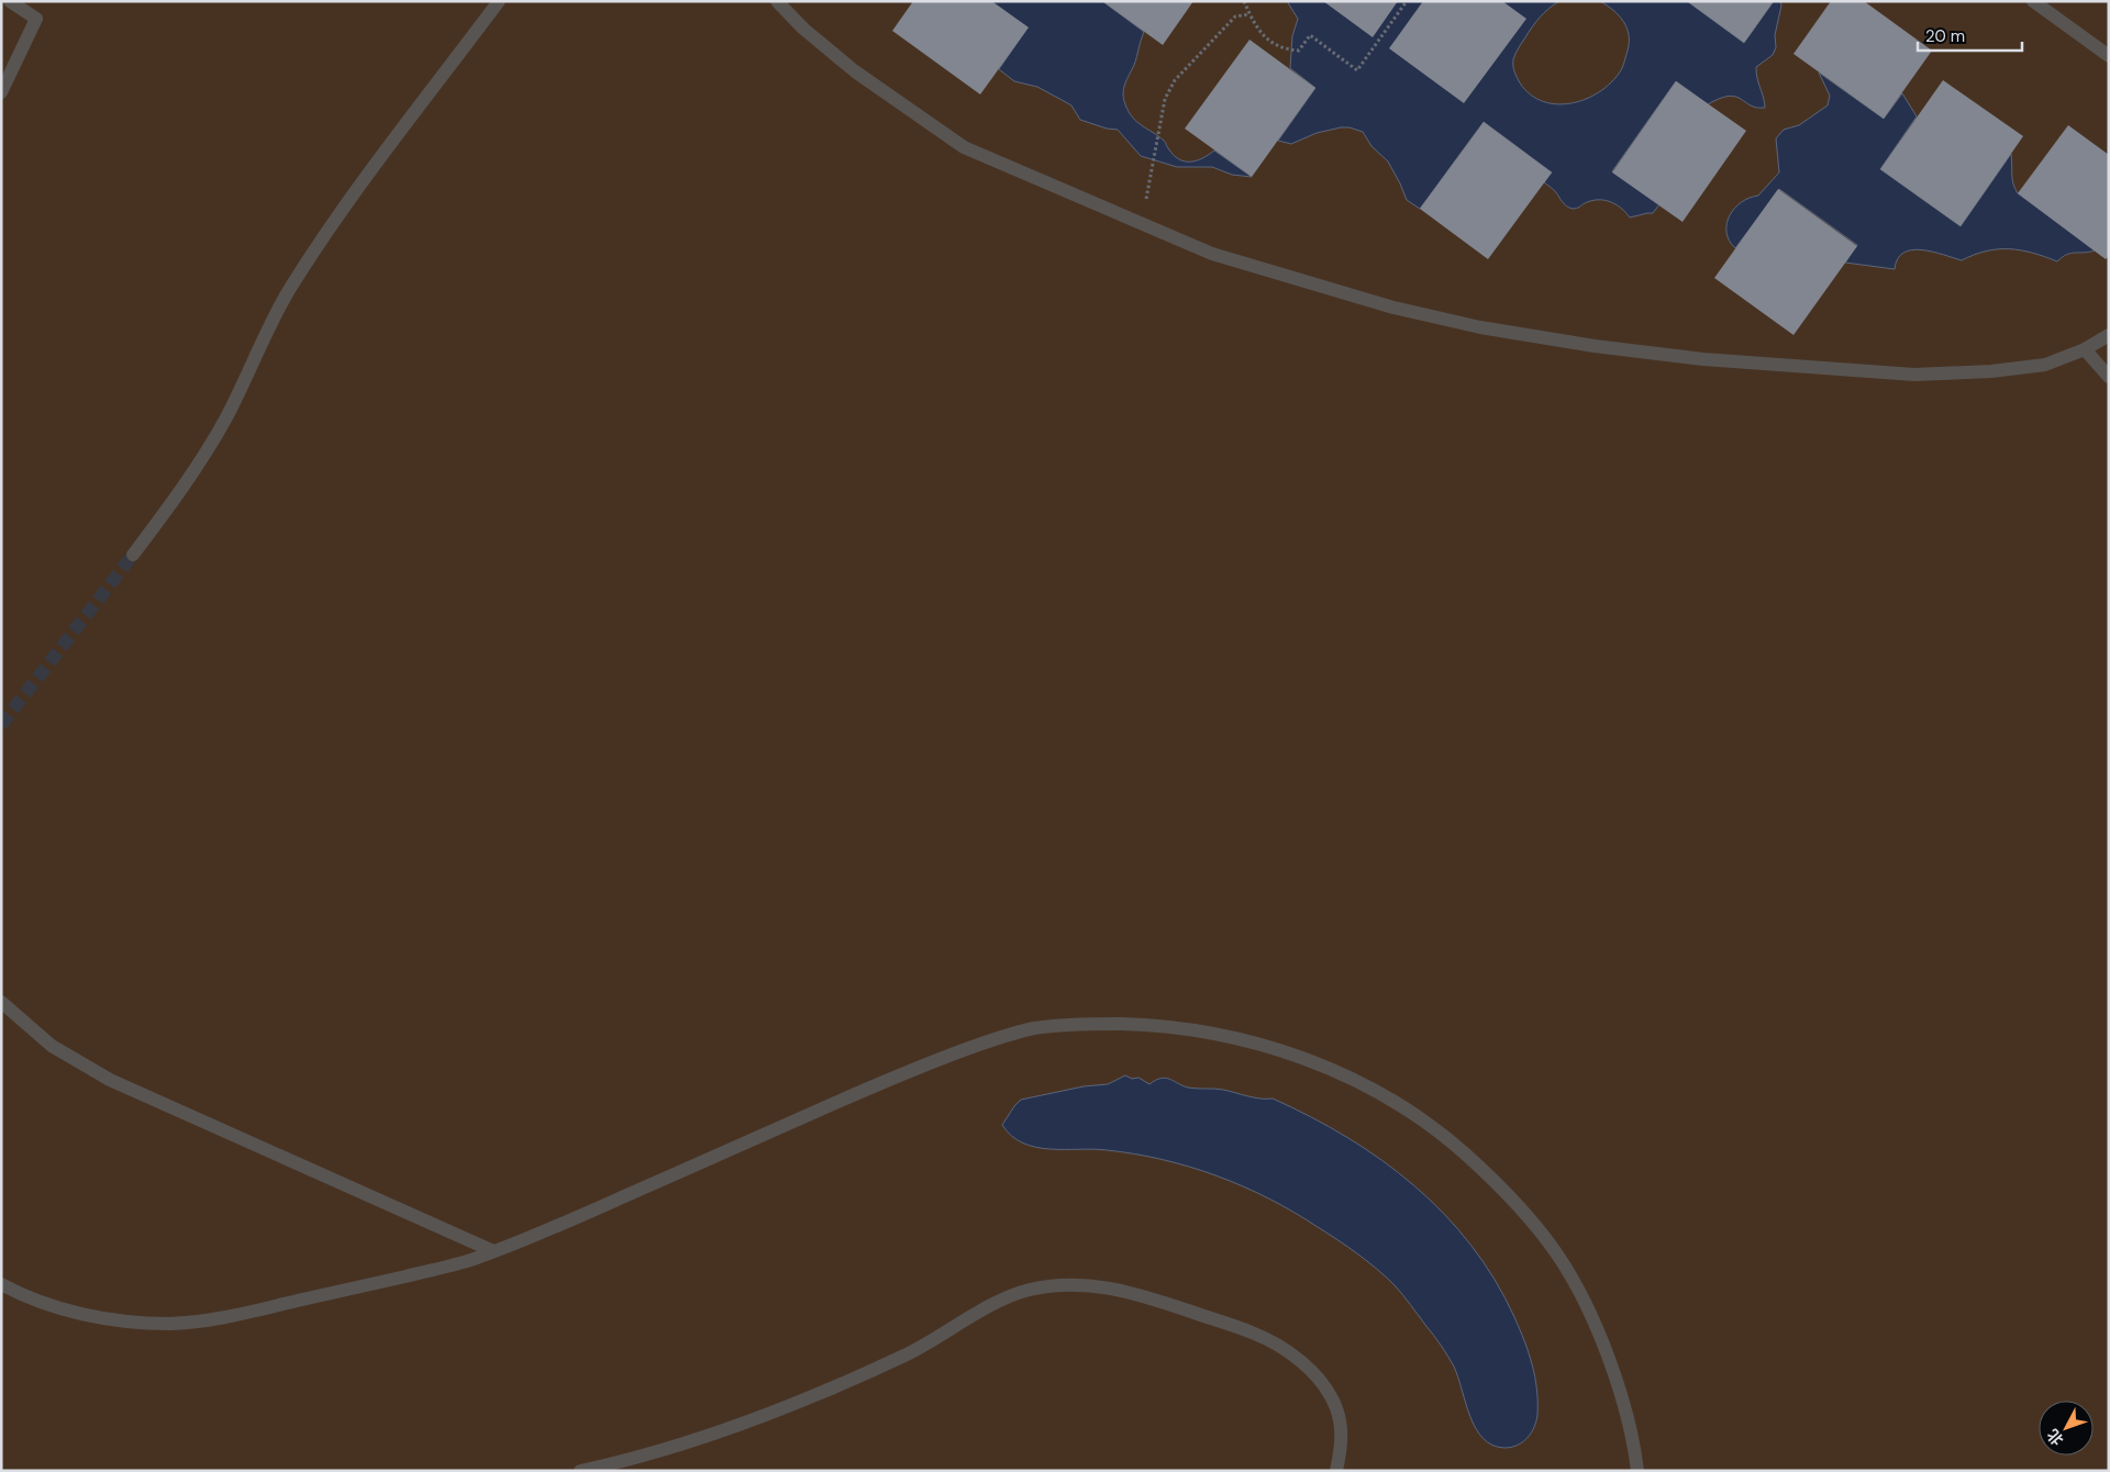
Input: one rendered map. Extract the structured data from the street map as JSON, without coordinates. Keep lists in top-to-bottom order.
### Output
{
  "scale_bar": "20 m",
  "north": "bottom left"
}
